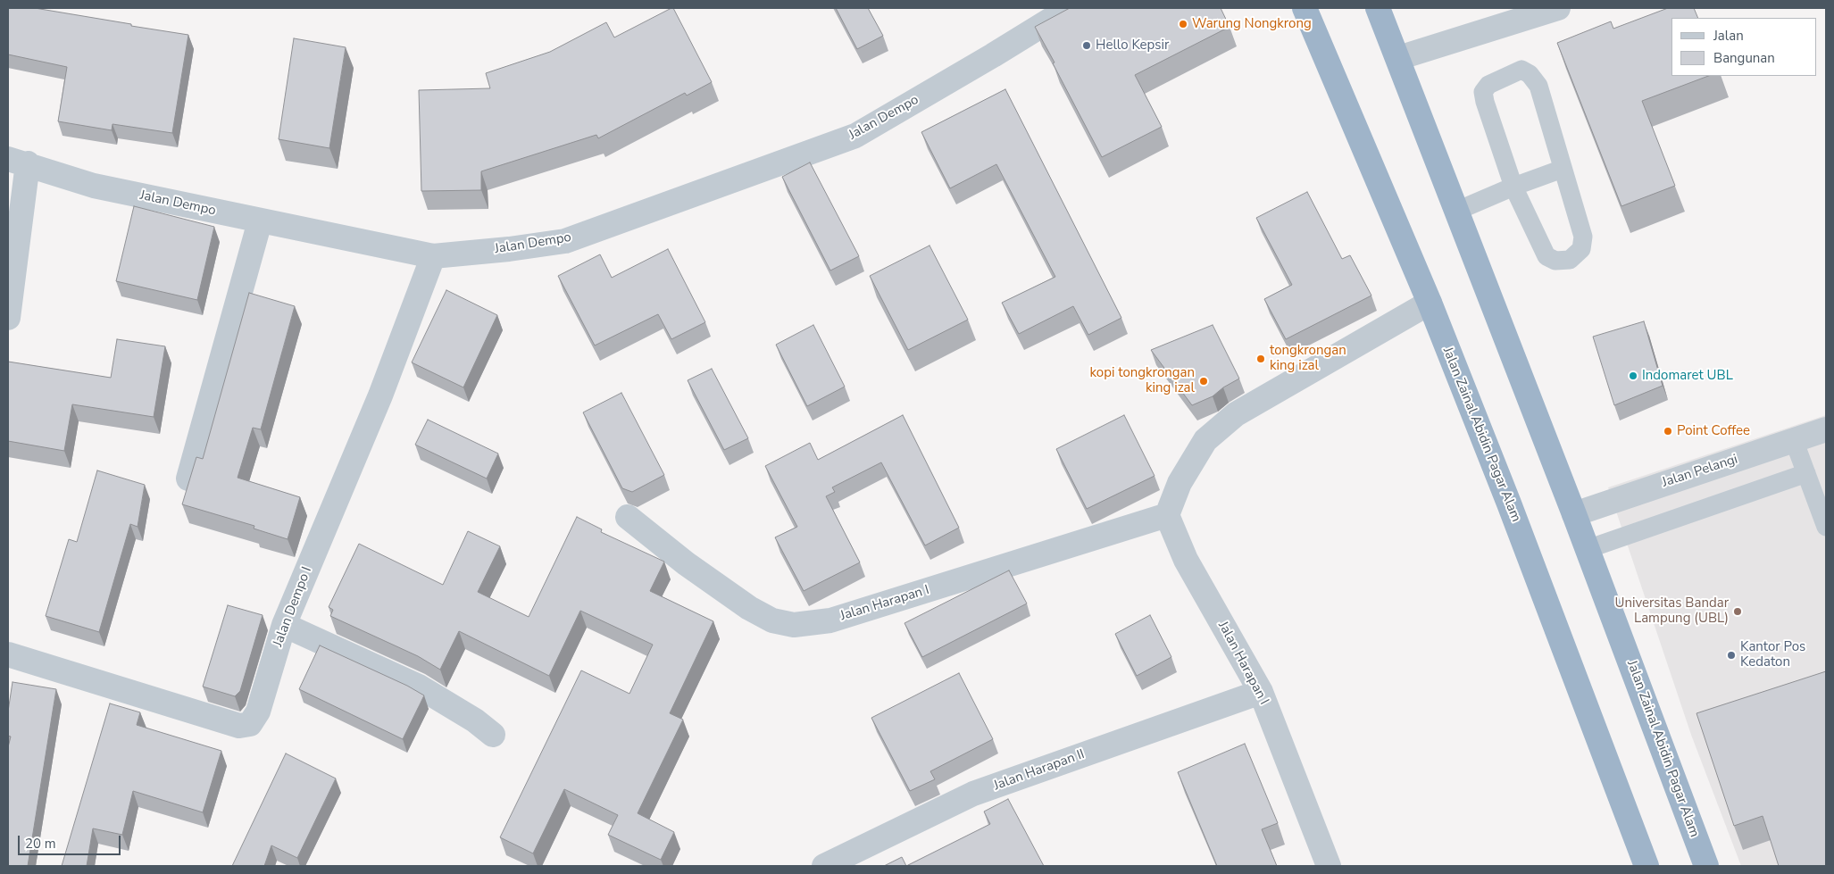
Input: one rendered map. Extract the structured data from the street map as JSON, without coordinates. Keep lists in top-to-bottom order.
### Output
{
  "streets": {
    "highway": ["Jalan Zainal Abidin Pagar Alam"],
    "street": [
      "Jalan Dempo",
      "Jalan Pelangi",
      "Jalan Harapan I",
      "Jalan Dempo I",
      "Jalan Harapan II"
    ]
  },
  "crossings": [
    ["Jalan Dempo", "Jalan Dempo I"],
    ["Jalan Zainal Abidin Pagar Alam", "Jalan Pelangi"],
    ["Jalan Harapan I", "Jalan Harapan II"]
  ],
  "places": [
    "Warung Nongkrong",
    "Hello Kepsir",
    "tongkrongan king izal",
    "Indomaret UBL",
    "kopi tongkrongan king izal",
    "Point Coffee",
    "Universitas Bandar Lampung (UBL)",
    "Kantor Pos Kedaton"
  ],
  "legend": ["Jalan", "Bangunan"],
  "scale_bar": "20 m"
}
